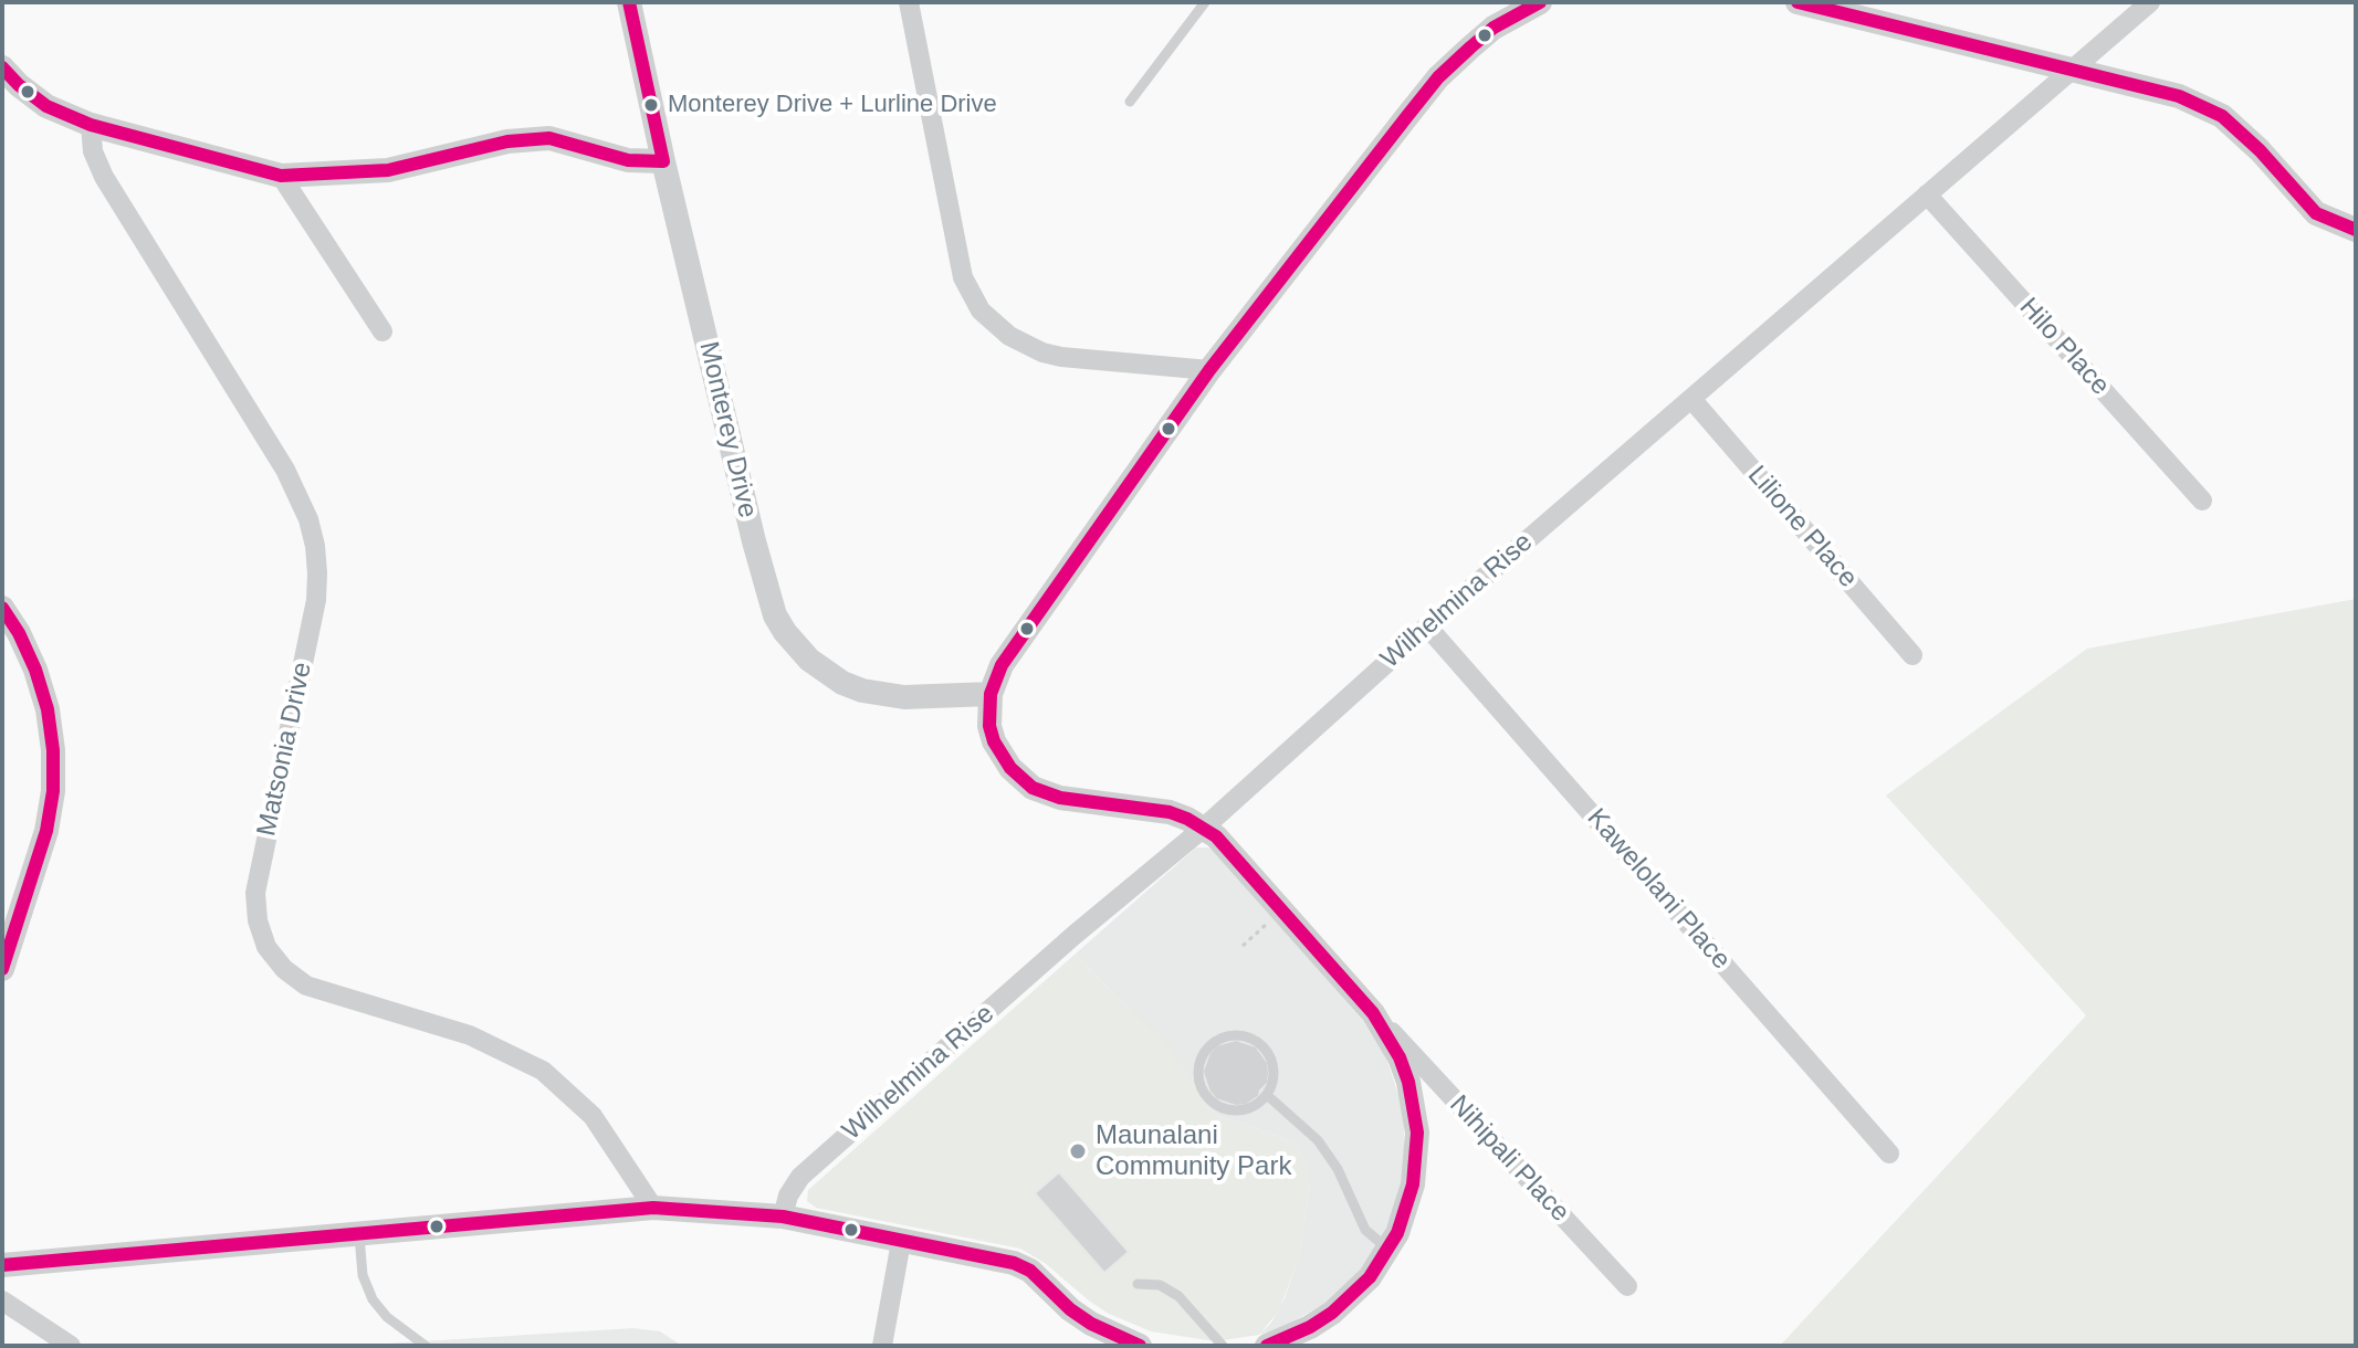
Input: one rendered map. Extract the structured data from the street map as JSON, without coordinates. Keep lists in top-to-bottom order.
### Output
{
  "streets": {
    "street": [
      "Hilo Place",
      "Monterey Drive",
      "Lilione Place",
      "Wilhelmina Rise",
      "Matsonia Drive",
      "Kawelolani Place",
      "Nihipali Place"
    ]
  },
  "crossings": [
    ["Hilo Place", "Wilhelmina Rise"],
    ["Lilione Place", "Wilhelmina Rise"],
    ["Wilhelmina Rise", "Kawelolani Place"]
  ],
  "places": ["Monterey Drive + Lurline Drive", "Maunalani Community Park"]
}
